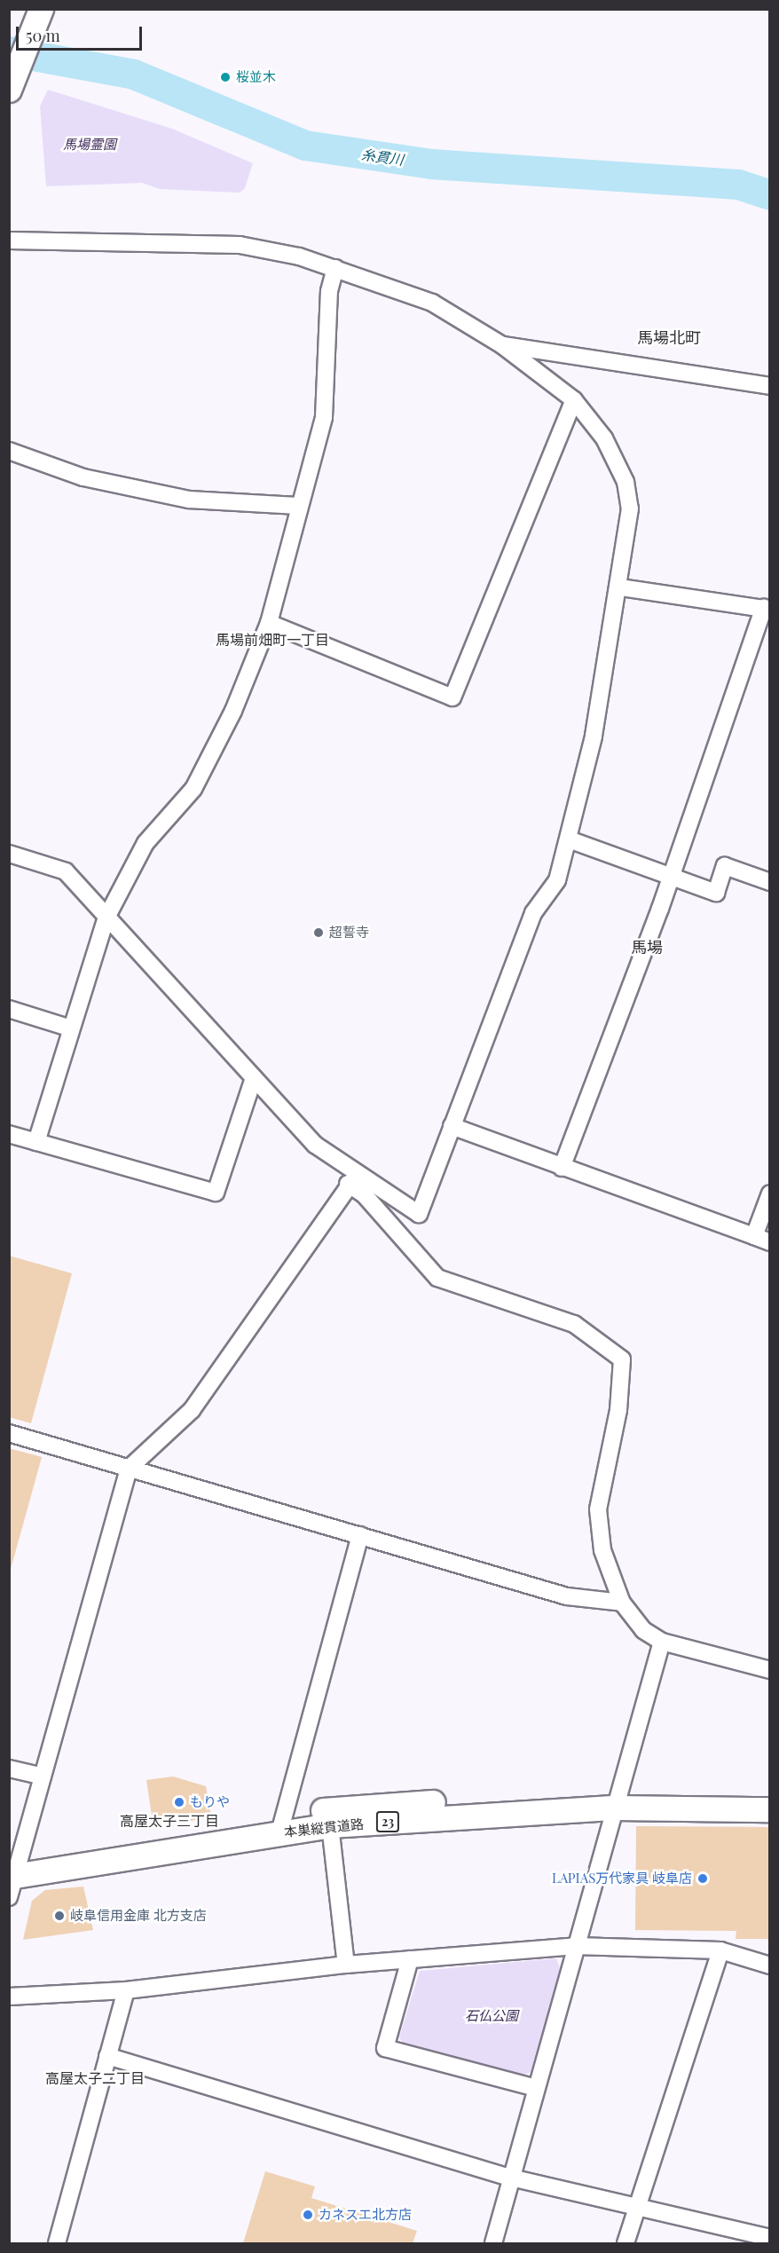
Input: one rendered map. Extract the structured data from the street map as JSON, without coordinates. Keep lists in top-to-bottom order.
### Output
{
  "streets": {
    "main road": ["23", "本巣縦貫道路"]
  },
  "districts": [
    "馬場北町",
    "馬場前畑町一丁目",
    "馬場",
    "高屋太子三丁目",
    "高屋太子二丁目"
  ],
  "water": ["糸貫川"],
  "parks": ["馬場霊園", "石仏公園"],
  "places": [
    "桜並木",
    "超誓寺",
    "もりや",
    "LAPIAS万代家具 岐阜店",
    "岐阜信用金庫 北方支店",
    "カネスエ北方店"
  ],
  "scale_bar": "50 m"
}
